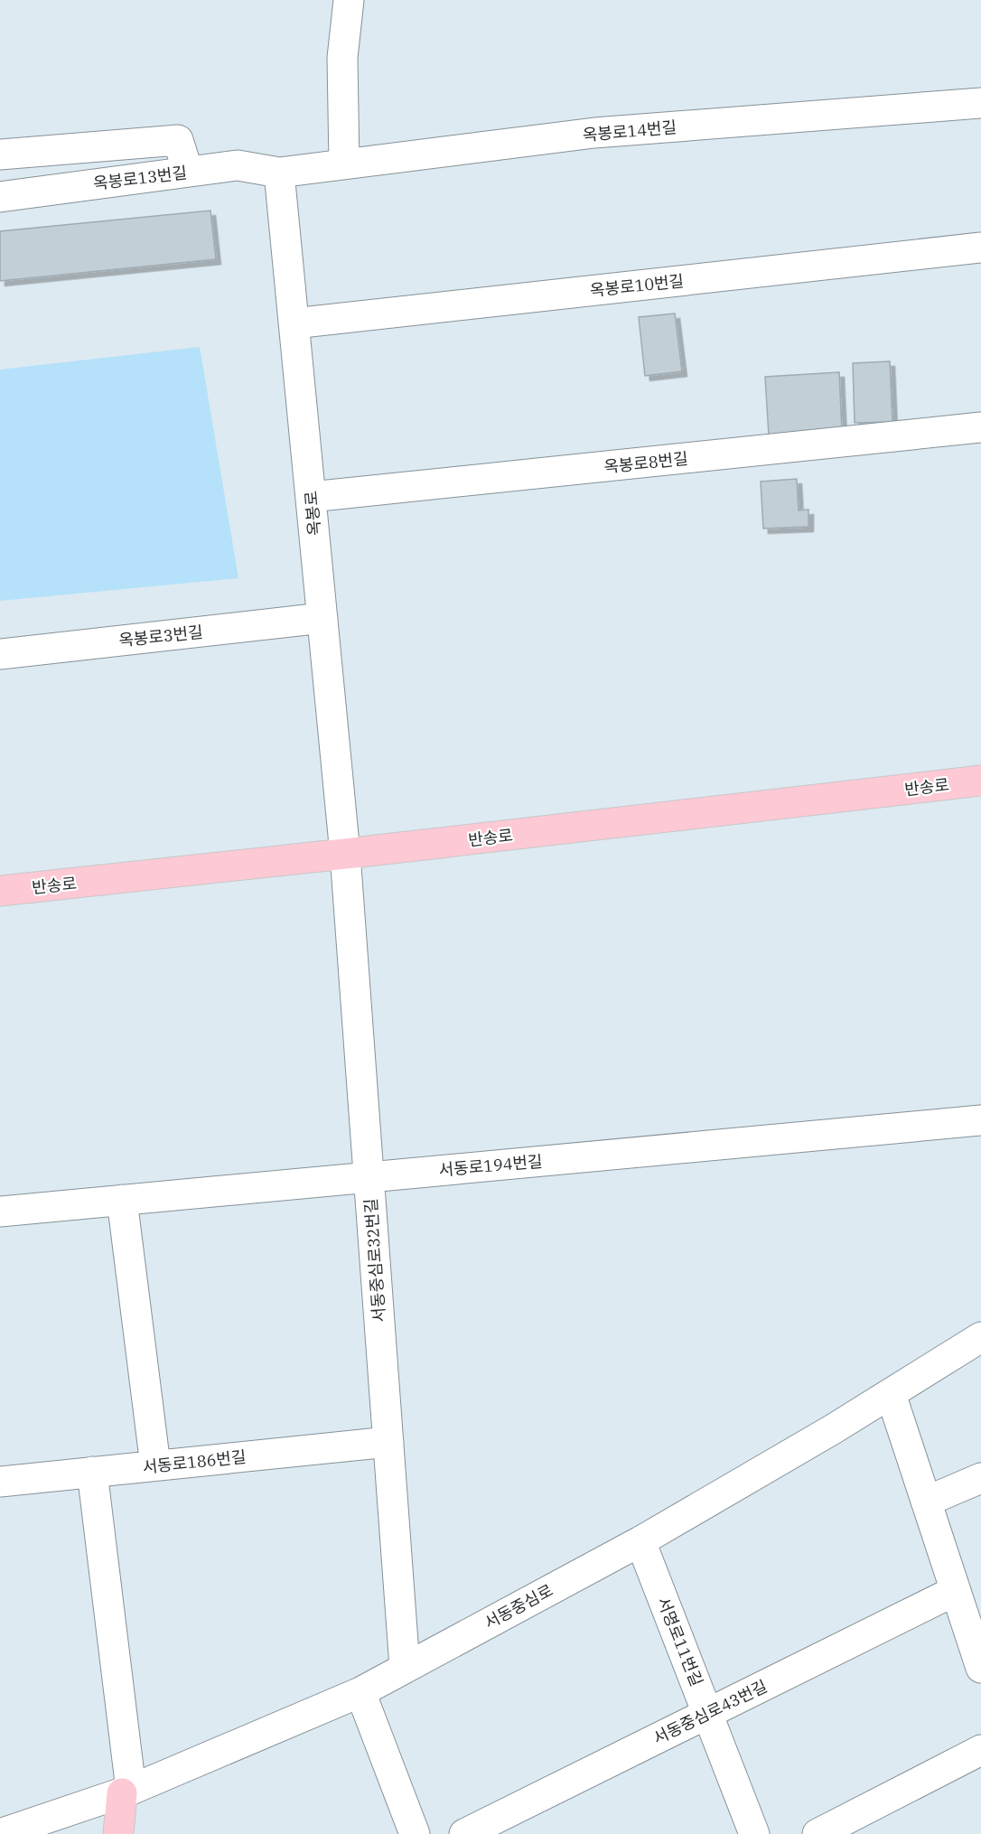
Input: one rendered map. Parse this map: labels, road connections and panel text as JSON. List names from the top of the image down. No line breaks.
{"streets":{"main road":["반송로"],"street":["옥봉로14번길","옥봉로13번길","옥봉로10번길","옥봉로8번길","옥봉로","옥봉로3번길","서동로194번길","서동중심로32번길","서동로186번길","서동중심로","서명로11번길","서동중심로43번길"]},"crossings":[["옥봉로14번길","옥봉로13번길"],["옥봉로14번길","옥봉로"],["옥봉로13번길","옥봉로"],["옥봉로10번길","옥봉로"],["옥봉로8번길","옥봉로"],["옥봉로","옥봉로3번길"],["옥봉로","반송로"],["옥봉로","서동중심로32번길"],["반송로","서동중심로32번길"],["서동로194번길","서동중심로32번길"],["서동중심로32번길","서동로186번길"],["서동중심로32번길","서동중심로"],["서동중심로","서명로11번길"],["서명로11번길","서동중심로43번길"]]}
